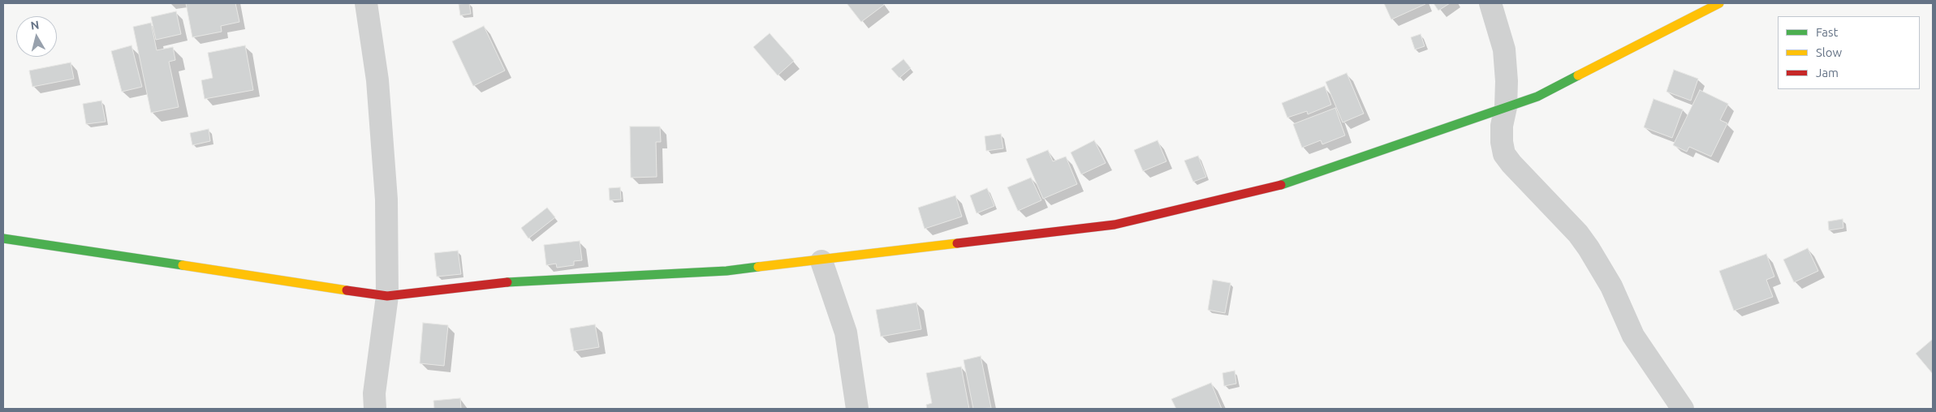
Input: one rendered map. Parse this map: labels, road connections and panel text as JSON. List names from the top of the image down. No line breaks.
{"legend":["Fast","Slow","Jam"],"north":"top"}
